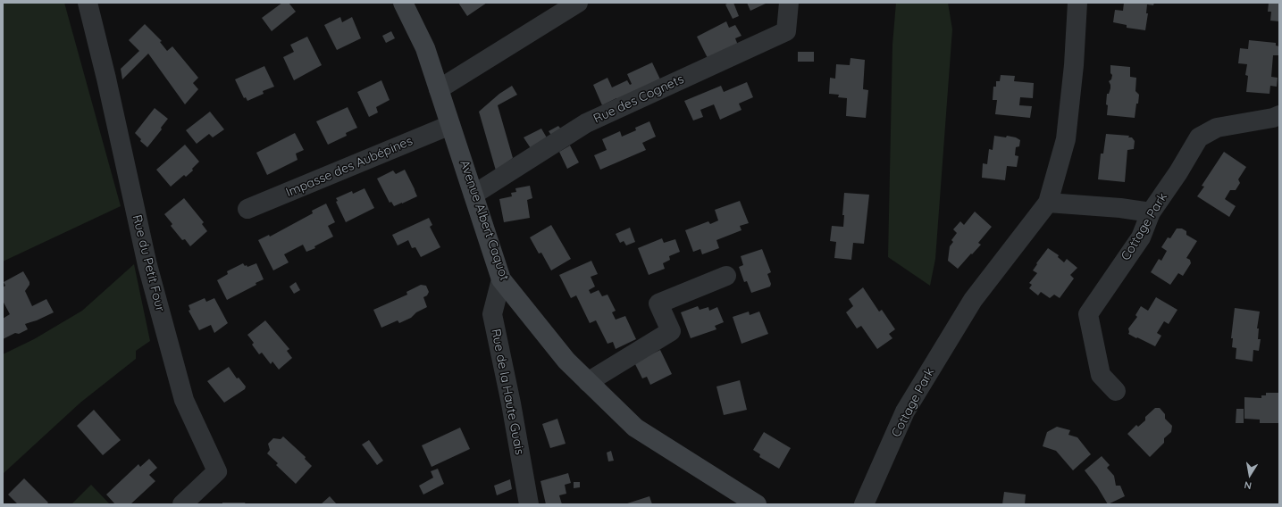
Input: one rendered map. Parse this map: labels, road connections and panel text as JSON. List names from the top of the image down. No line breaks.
{"streets":{"main road":["Avenue Albert Caquot"],"street":["Rue des Cognets","Impasse des Aubépines","Cottage Park","Rue du Petit Four","Rue de la Haute Guais"]},"crossings":[["Rue des Cognets","Avenue Albert Caquot"],["Impasse des Aubépines","Avenue Albert Caquot"],["Avenue Albert Caquot","Rue de la Haute Guais"]],"north":"bottom"}
